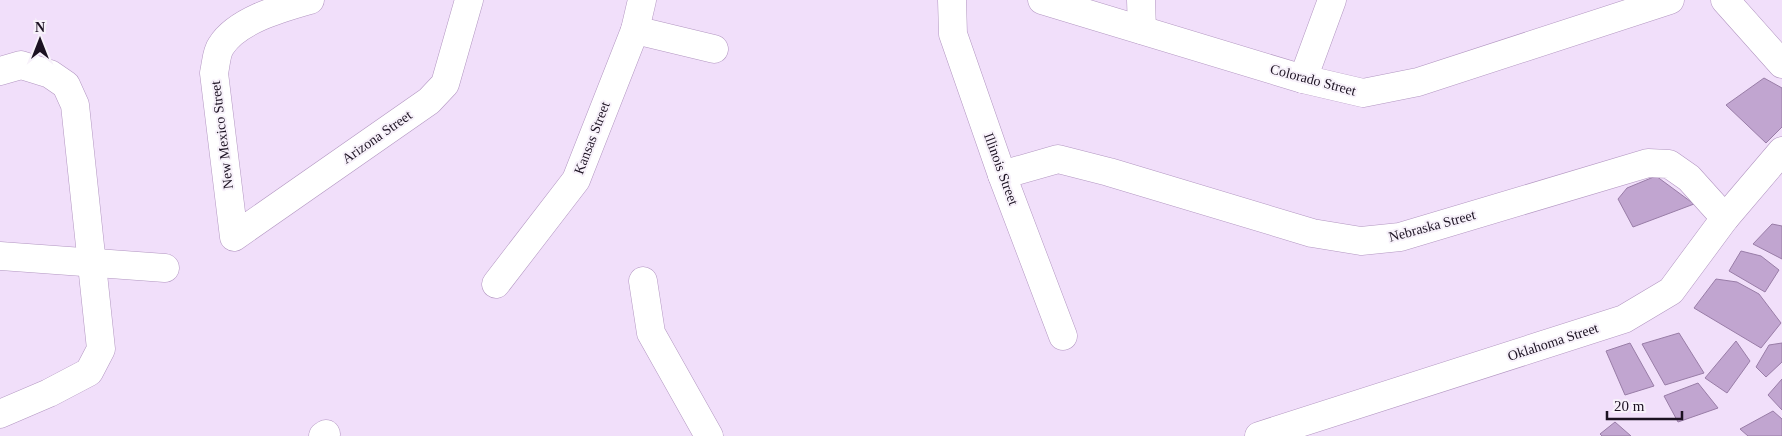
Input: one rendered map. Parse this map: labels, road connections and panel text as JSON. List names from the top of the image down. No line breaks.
{"streets":{"street":["Colorado Street","New Mexico Street","Arizona Street","Kansas Street","Illinois Street","Nebraska Street","Oklahoma Street"]},"crossings":[["New Mexico Street","Arizona Street"],["Illinois Street","Nebraska Street"],["Nebraska Street","Oklahoma Street"]],"scale_bar":"20 m","north":"top"}
